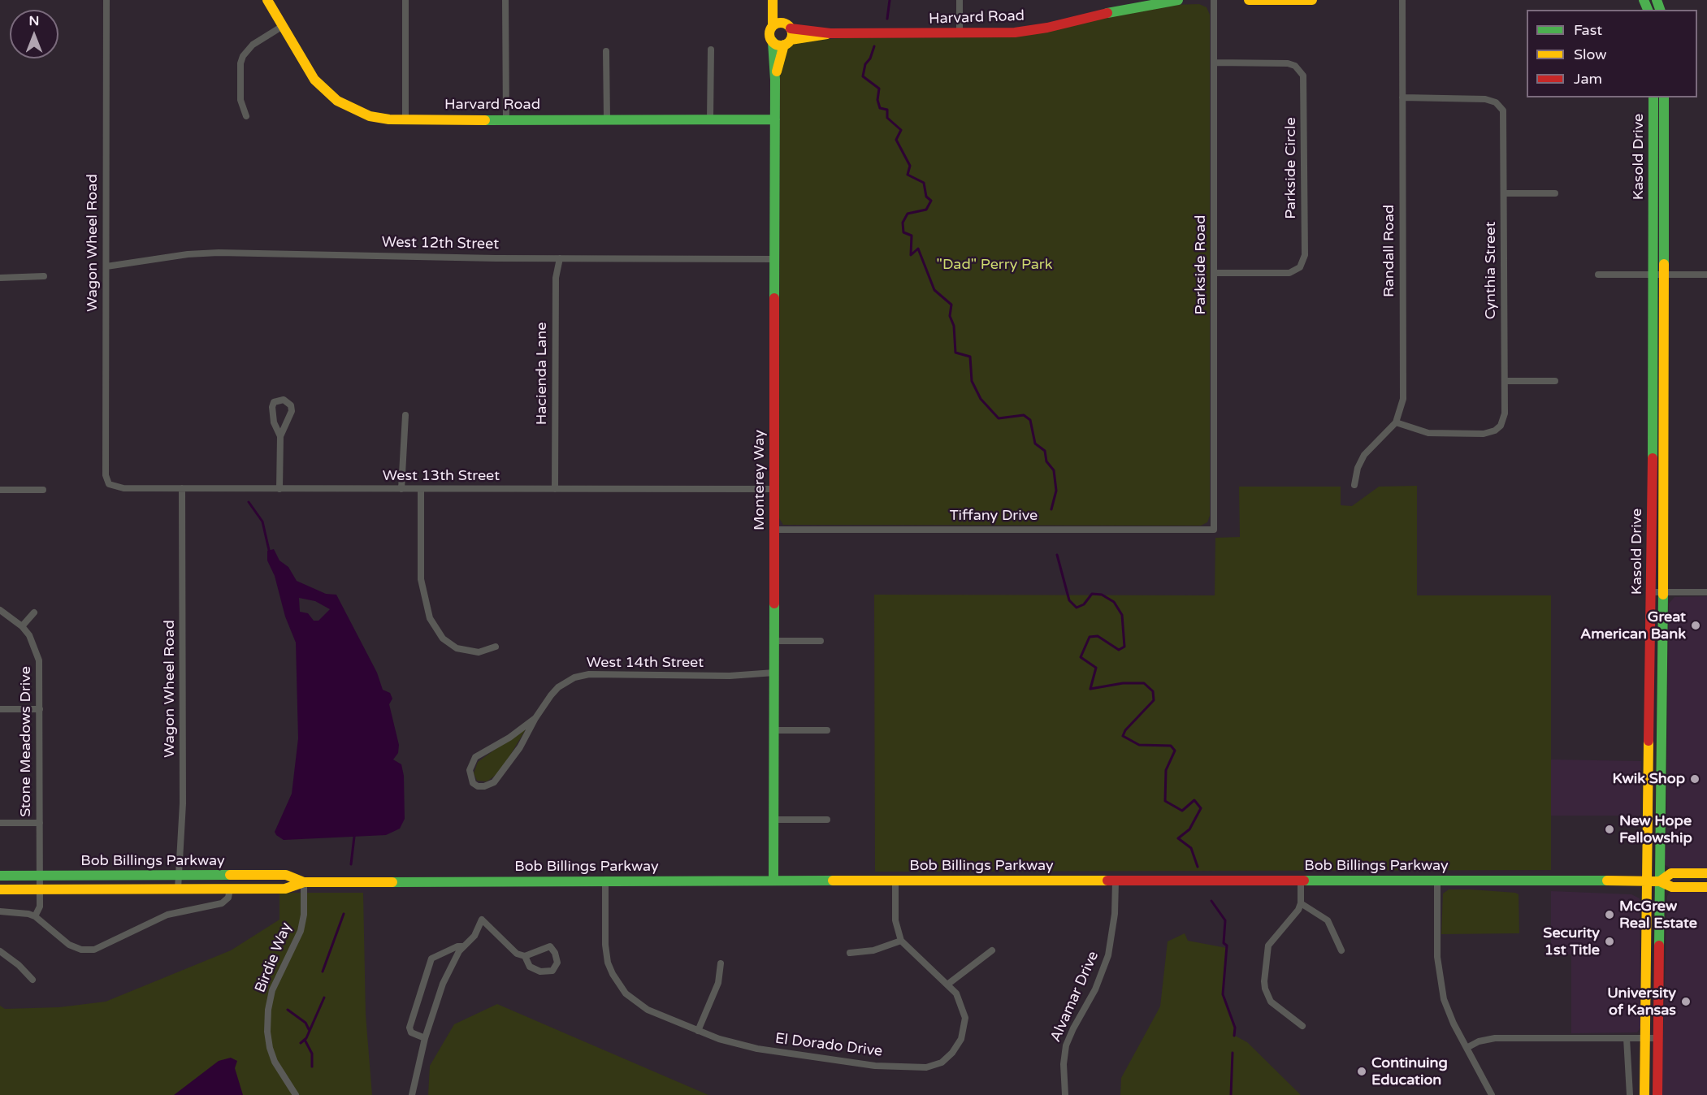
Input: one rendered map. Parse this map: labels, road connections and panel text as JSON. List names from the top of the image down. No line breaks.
{"streets":{"main road":["Harvard Road","Kasold Drive","Monterey Way","Bob Billings Parkway"],"street":["Parkside Circle","Wagon Wheel Road","West 12th Street","Randall Road","Parkside Road","Cynthia Street","Hacienda Lane","West 13th Street","Tiffany Drive","West 14th Street","Stone Meadows Drive","Birdie Way","Alvamar Drive","El Dorado Drive"]},"crossings":[["Harvard Road","Monterey Way"],["Kasold Drive","Bob Billings Parkway"],["Parkside Circle","Parkside Road"],["Wagon Wheel Road","West 12th Street"],["Wagon Wheel Road","West 13th Street"],["Wagon Wheel Road","Bob Billings Parkway"],["West 12th Street","Hacienda Lane"],["West 12th Street","Monterey Way"],["Randall Road","Cynthia Street"],["Parkside Road","Tiffany Drive"],["Hacienda Lane","West 13th Street"],["West 13th Street","Monterey Way"],["Monterey Way","Tiffany Drive"],["Monterey Way","West 14th Street"],["Monterey Way","Bob Billings Parkway"],["Stone Meadows Drive","Bob Billings Parkway"],["Bob Billings Parkway","Birdie Way"],["Bob Billings Parkway","Alvamar Drive"],["Bob Billings Parkway","El Dorado Drive"]],"parks":["\"Dad\" Perry Park"],"places":["Great American Bank","Kwik Shop","New Hope Fellowship","McGrew Real Estate","Security 1st Title","University of Kansas","Continuing Education"],"legend":["Fast","Slow","Jam"],"north":"top"}
